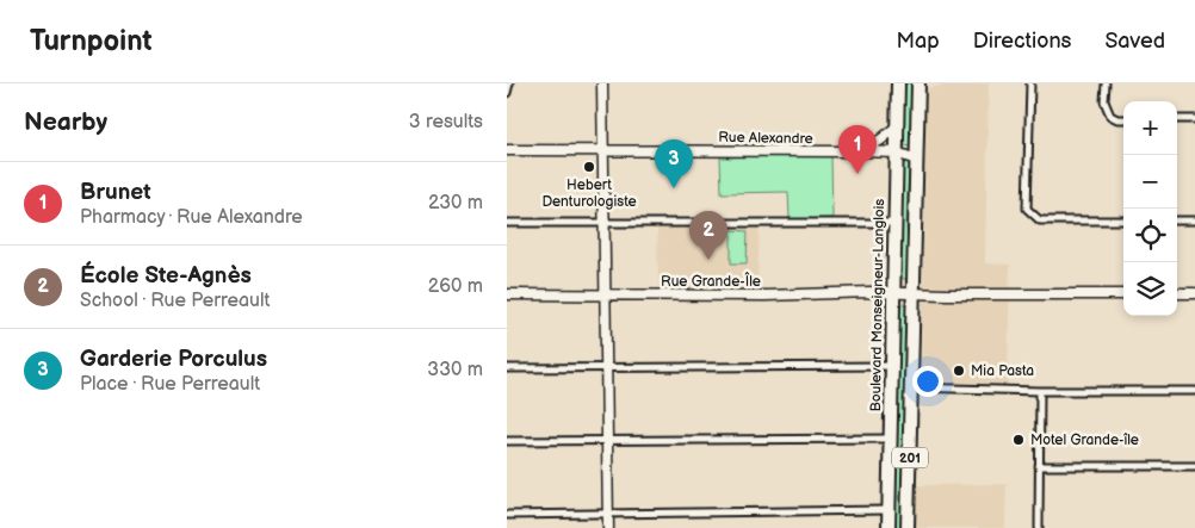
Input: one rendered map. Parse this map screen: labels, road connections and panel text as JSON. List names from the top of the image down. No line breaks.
{"streets":{"highway":["Boulevard Monseigneur-Langlois","201"],"main road":["Rue Alexandre","Rue Grande-Île"]},"crossings":[["Rue Alexandre","Boulevard Monseigneur-Langlois"],["Rue Alexandre","201"],["Rue Grande-Île","Boulevard Monseigneur-Langlois"],["Rue Grande-Île","201"]],"places":["Hebert Denturologiste","Mia Pasta","Motel Grande-île"],"page":{"header":"Turnpoint","nav":["Map","Directions","Saved"],"heading":["Nearby","3 results"],"map_buttons":["+","−"],"pins":["1","3","2"],"list":[{"mark":"1","name":"Brunet","note":"Pharmacy · Rue Alexandre","value":"230 m"},{"mark":"2","name":"École Ste-Agnès","note":"School · Rue Perreault","value":"260 m"},{"mark":"3","name":"Garderie Porculus","note":"Place · Rue Perreault","value":"330 m"}]}}
